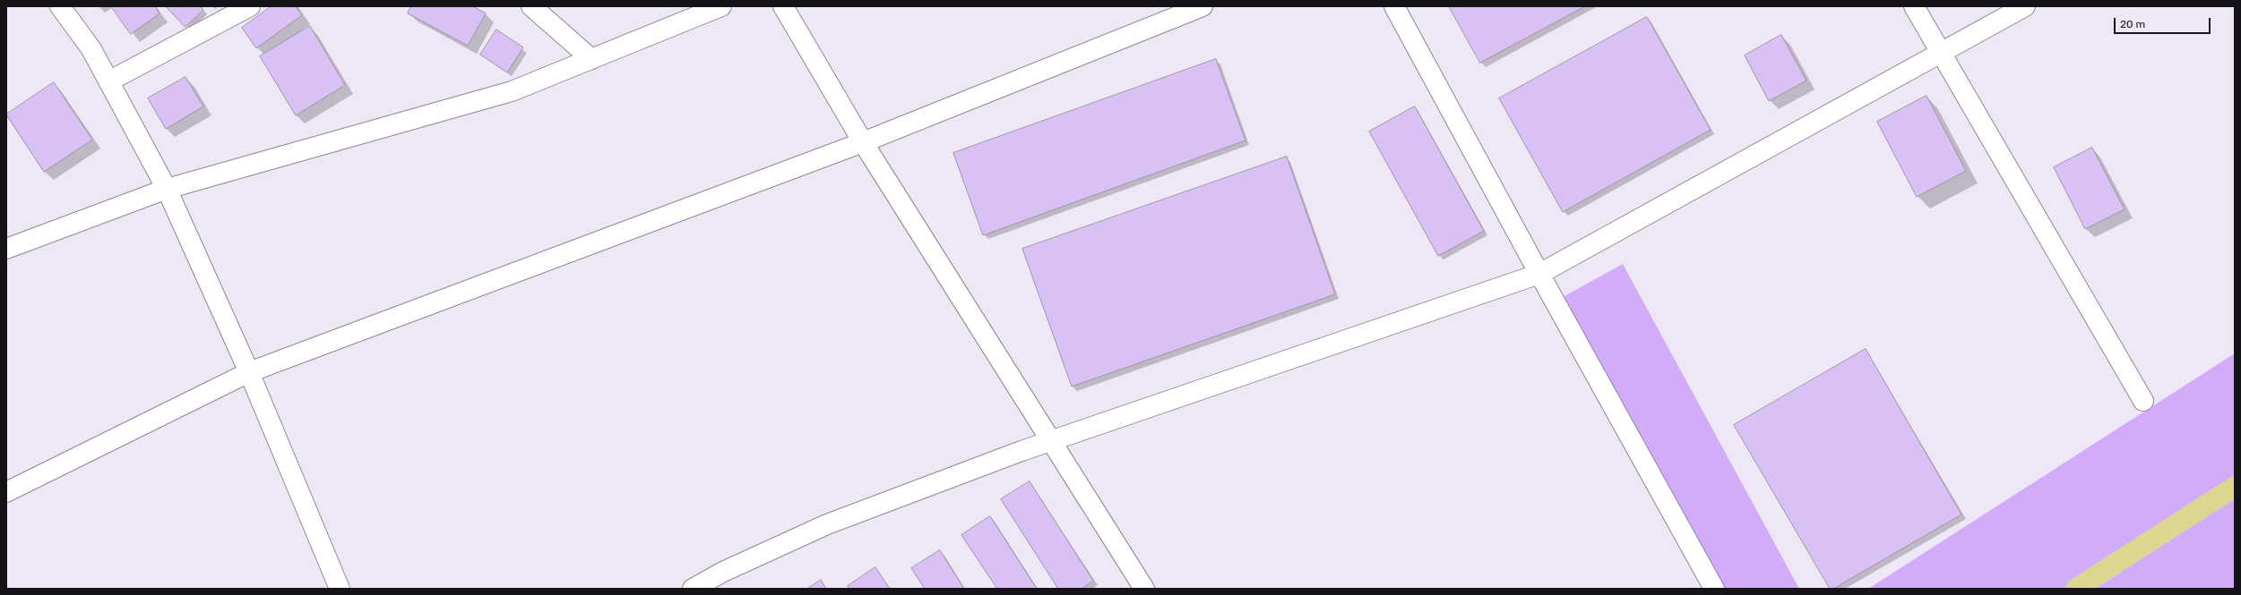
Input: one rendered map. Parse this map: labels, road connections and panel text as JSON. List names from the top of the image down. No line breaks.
{"scale_bar":"20 m"}
